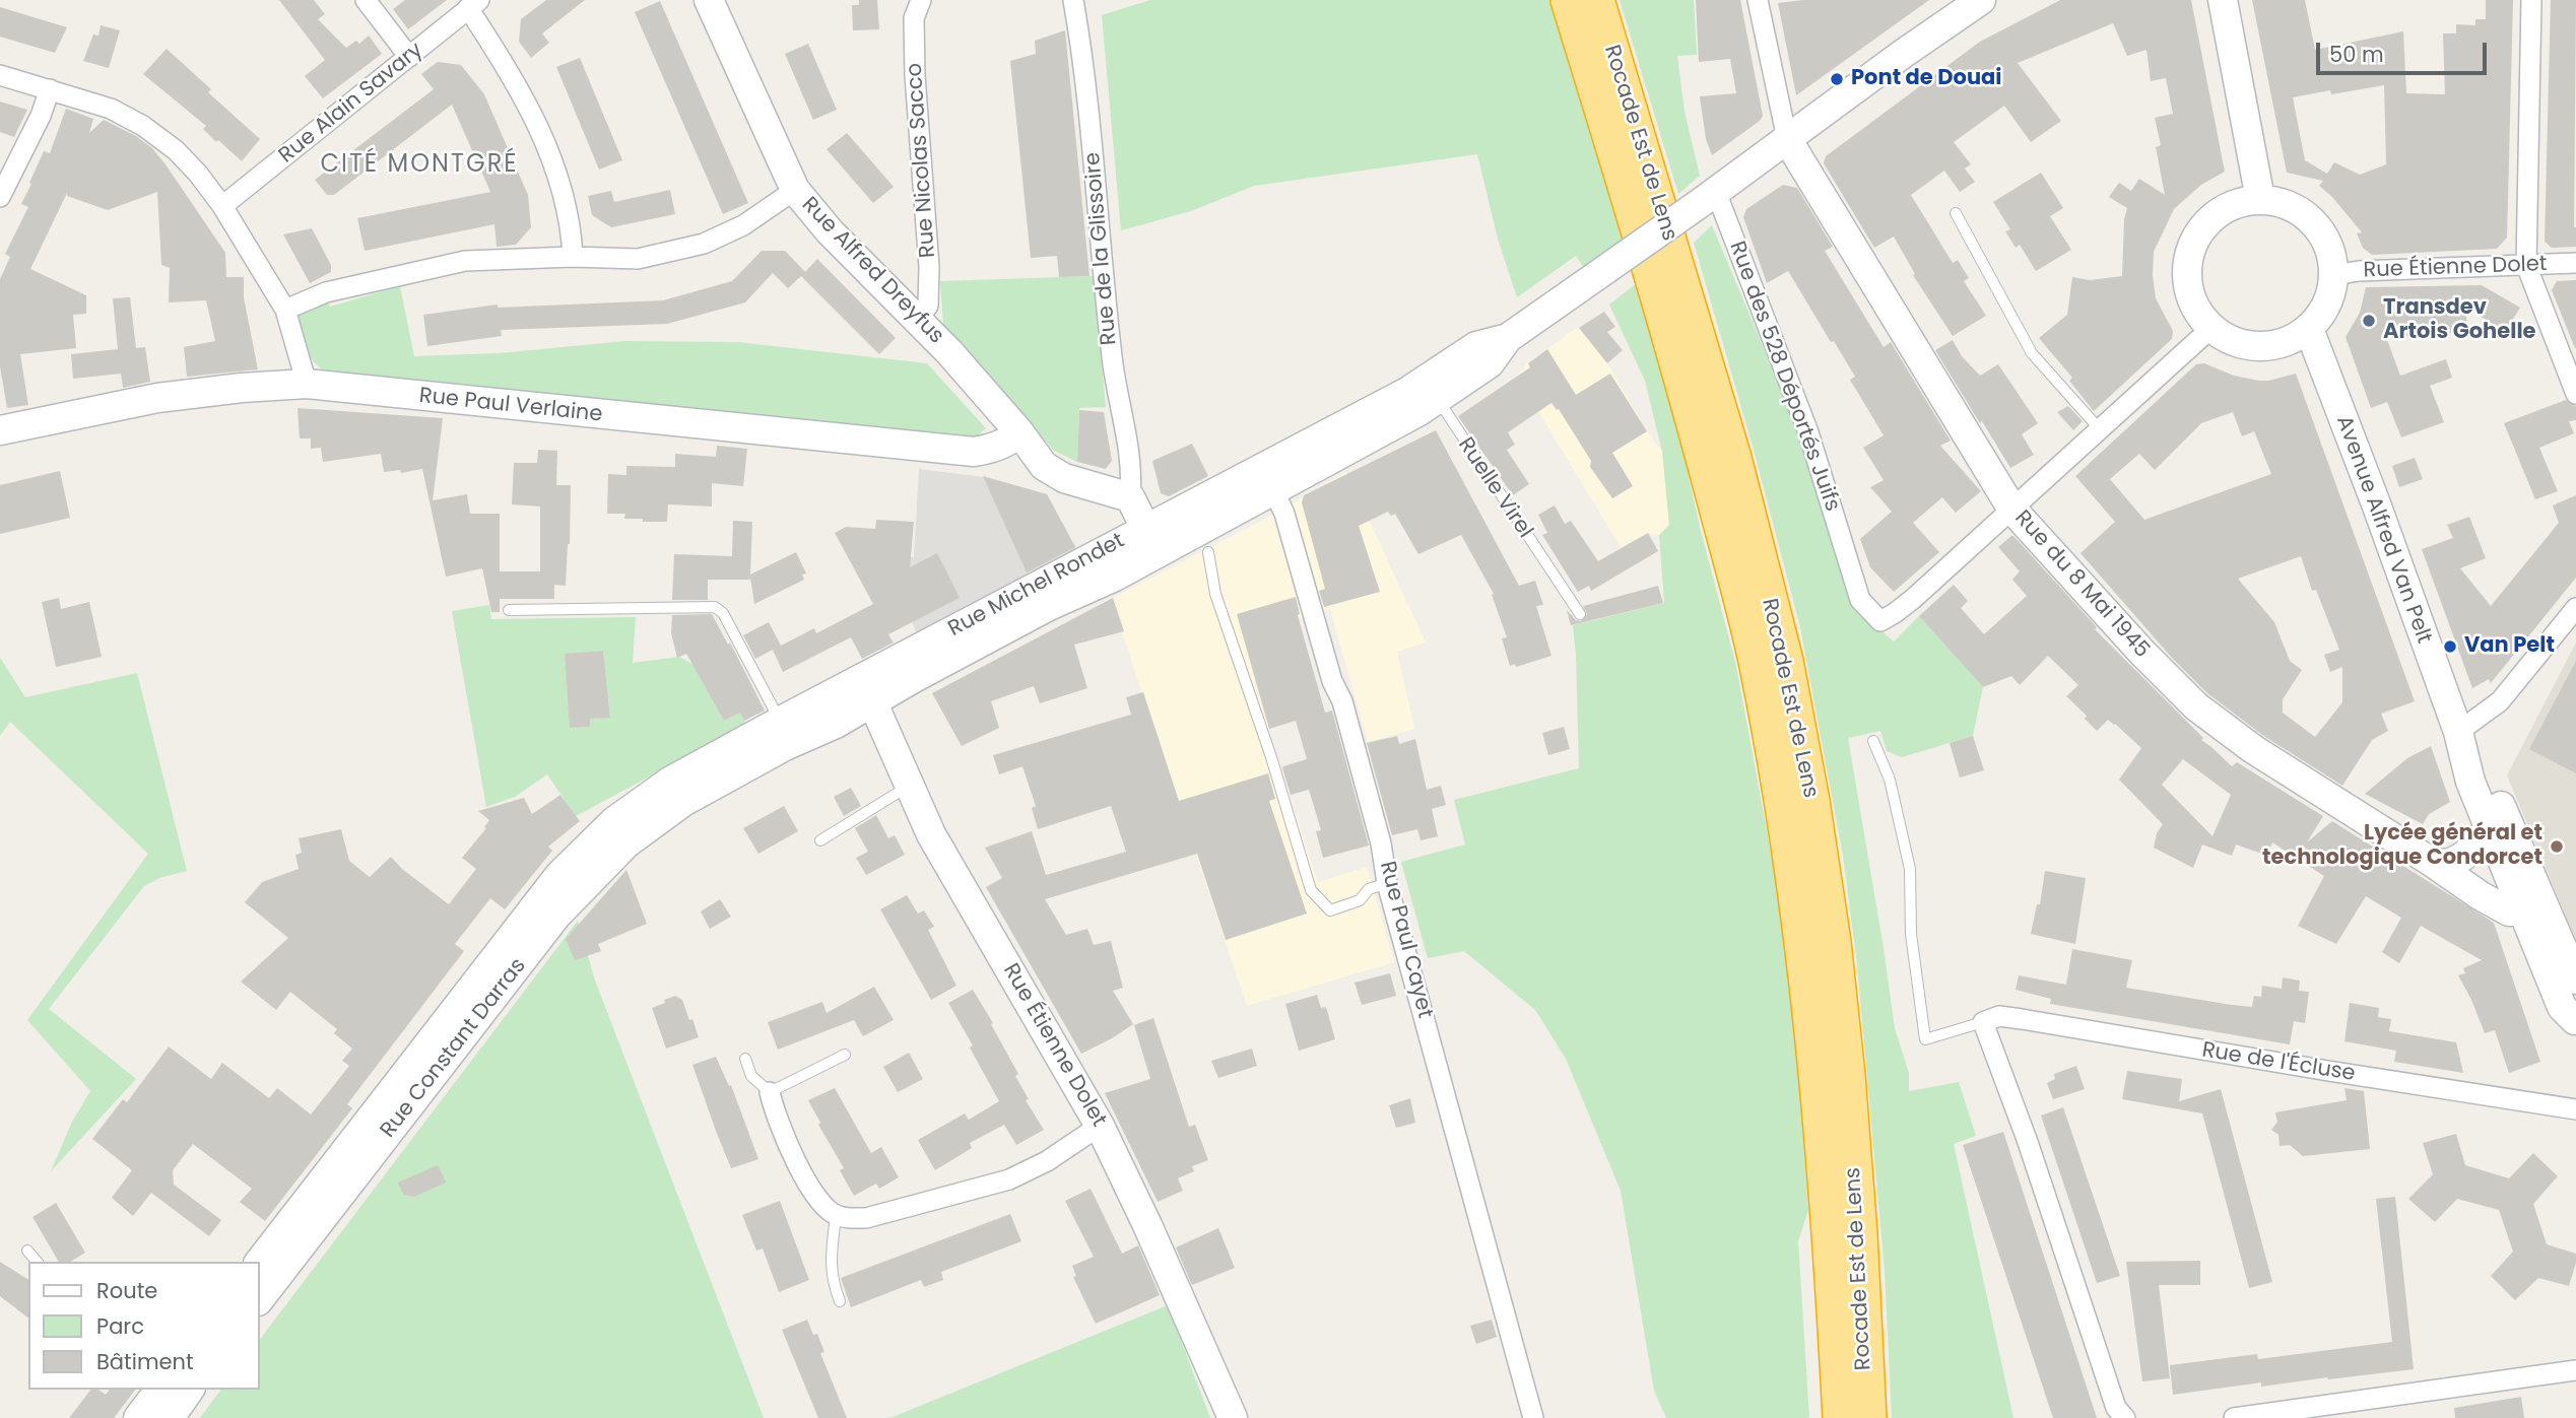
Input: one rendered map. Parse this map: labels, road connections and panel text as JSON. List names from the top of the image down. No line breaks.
{"streets":{"highway":["Rocade Est de Lens"],"main road":["Rue Étienne Dolet","Rue Alfred Dreyfus","Rue Paul Verlaine","Avenue Alfred Van Pelt","Rue du 8 Mai 1945","Rue Michel Rondet","Rue Constant Darras"],"street":["Rue Alain Savary","Rue Nicolas Sacco","Rue de la Glissoire","Rue des 528 Déportés Juifs","Rue Paul Cayet","Rue de l'Écluse"],"lane":["Ruelle Virel"]},"crossings":[["Rue Nicolas Sacco","Rue Alfred Dreyfus"],["Rue de la Glissoire","Rue Alfred Dreyfus"],["Rue Étienne Dolet","Rue des 528 Déportés Juifs"],["Rue Étienne Dolet","Avenue Alfred Van Pelt"],["Rue Étienne Dolet","Rue Michel Rondet"],["Rue Alfred Dreyfus","Rue Paul Verlaine"],["Rue des 528 Déportés Juifs","Avenue Alfred Van Pelt"],["Rue des 528 Déportés Juifs","Rue du 8 Mai 1945"],["Rue des 528 Déportés Juifs","Rue Michel Rondet"],["Ruelle Virel","Rue Michel Rondet"],["Avenue Alfred Van Pelt","Rue du 8 Mai 1945"],["Rue du 8 Mai 1945","Rue Michel Rondet"],["Rue Michel Rondet","Rue Paul Cayet"],["Rue Michel Rondet","Rue Constant Darras"]],"districts":["CITÉ MONTGRÉ"],"places":["Pont de Douai","Transdev Artois Gohelle","Van Pelt","Lycée général et technologique Condorcet"],"legend":["Route","Parc","Bâtiment"],"scale_bar":"50 m"}
